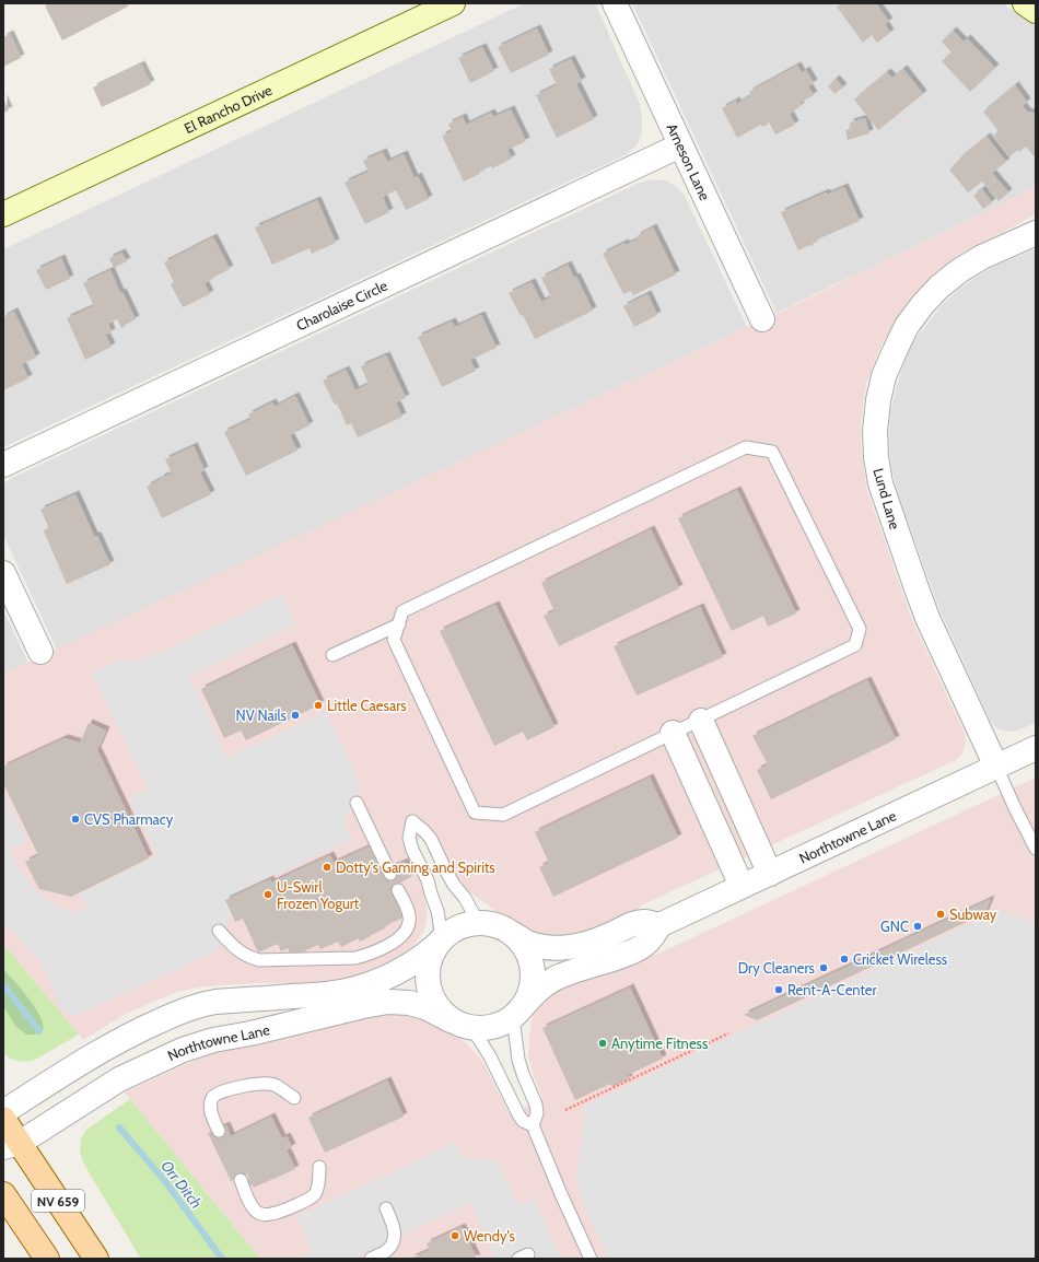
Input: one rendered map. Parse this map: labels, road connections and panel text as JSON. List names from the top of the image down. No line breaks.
{"streets":{"main road":["El Rancho Drive","NV 659"],"street":["Arneson Lane","Charolaise Circle","Lund Lane","Northtowne Lane"]},"crossings":[["Arneson Lane","Charolaise Circle"],["Lund Lane","Northtowne Lane"],["Northtowne Lane","NV 659"]],"water":["Orr Ditch"],"places":["Little Caesars","NV Nails","CVS Pharmacy","Dotty's Gaming and Spirits","U-Swirl Frozen Yogurt","Subway","GNC","Cricket Wireless","Dry Cleaners","Rent-A-Center","Anytime Fitness","Wendy's"]}
